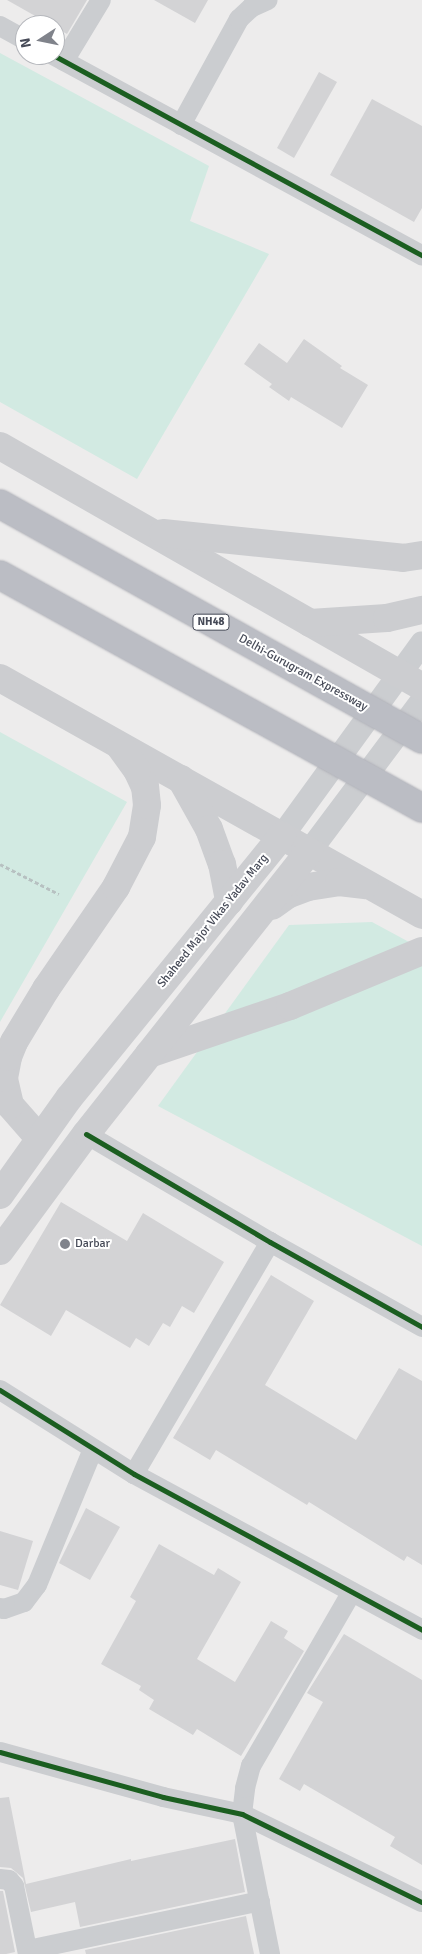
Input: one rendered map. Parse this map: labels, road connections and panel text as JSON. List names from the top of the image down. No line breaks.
{"streets":{"highway":["NH48","Delhi-Gurugram Expressway"],"main road":["Shaheed Major Vikas Yadav Marg"]},"places":["Darbar"],"north":"left"}
